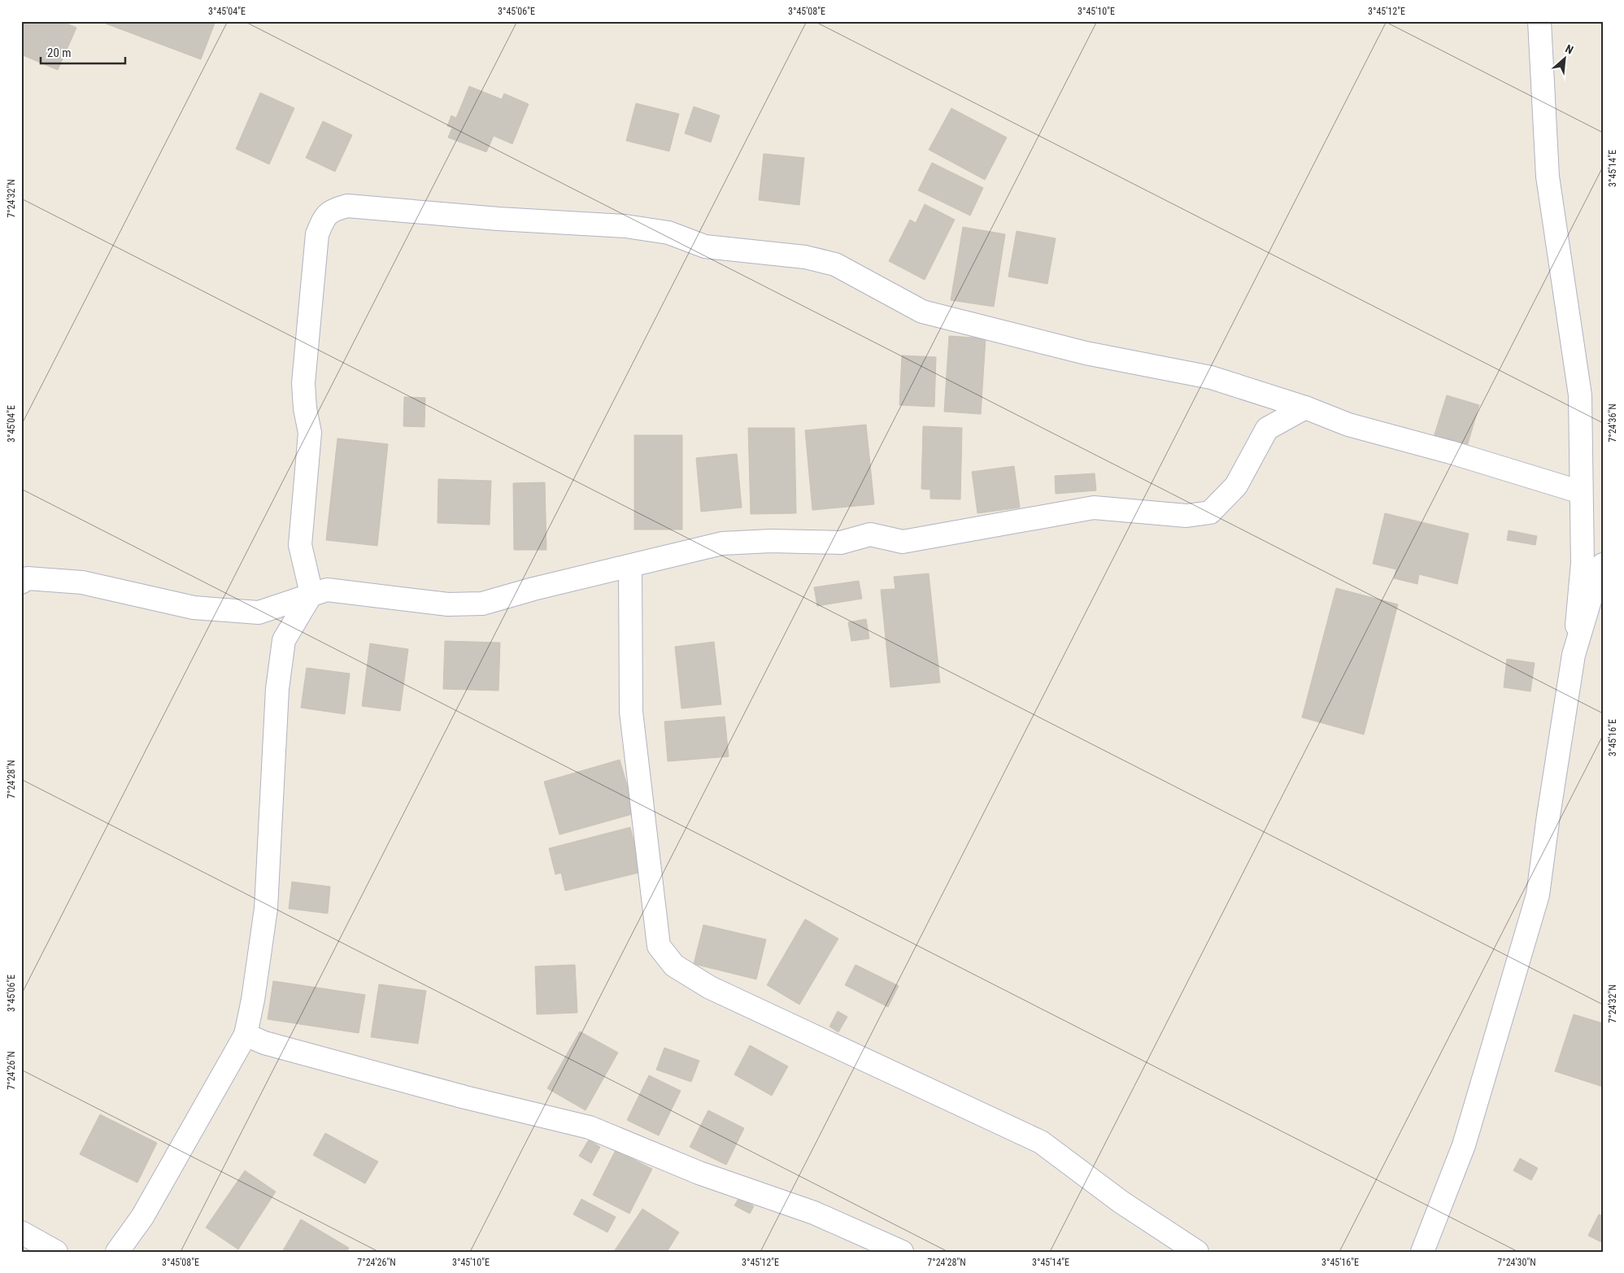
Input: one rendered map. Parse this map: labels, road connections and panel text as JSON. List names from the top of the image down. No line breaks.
{"scale_bar":"20 m","north":"top right","coordinates":["3°45'04\"E","3°45'06\"E","3°45'08\"E","3°45'10\"E","3°45'12\"E","3°45'14\"E","7°24'32\"N","7°24'36\"N","3°45'16\"E","7°24'28\"N","7°24'26\"N","7°24'30\"N"]}
